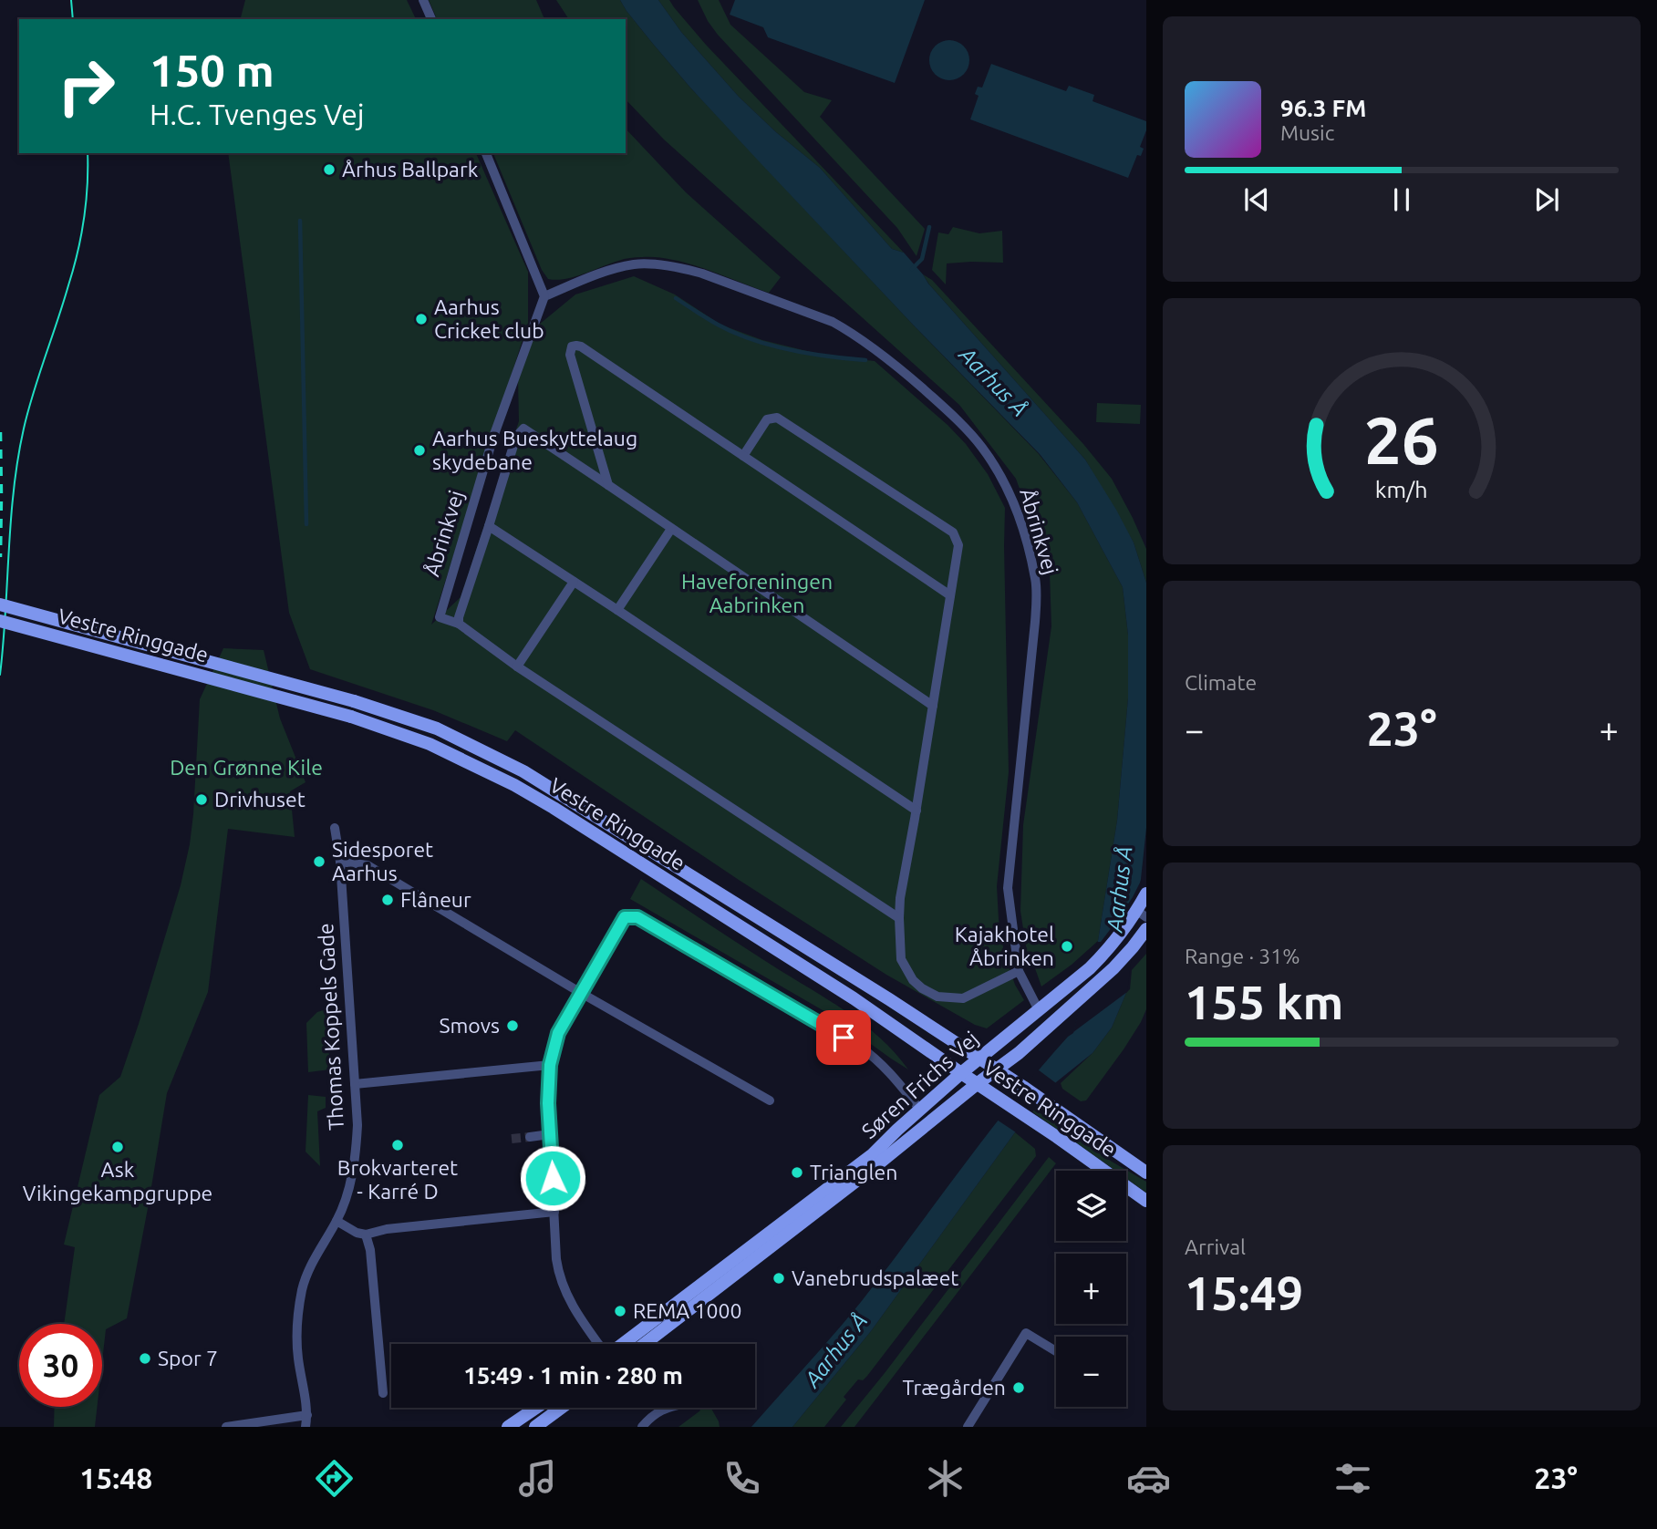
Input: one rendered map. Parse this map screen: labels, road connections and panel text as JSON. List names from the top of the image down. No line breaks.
{"streets":{"main road":["Vestre Ringgade","Søren Frichs Vej"],"street":["Åbrinkvej","Thomas Koppels Gade"]},"crossings":[["Åbrinkvej","Søren Frichs Vej"],["Vestre Ringgade","Søren Frichs Vej"]],"water":["Aarhus Å"],"parks":["Haveforeningen Aabrinken","Den Grønne Kile"],"places":["Århus Ballpark","Aarhus Cricket club","Aarhus Bueskyttelaug skydebane","Drivhuset","Sidesporet Aarhus","Flâneur","Kajakhotel Åbrinken","Smovs","Brokvarteret - Karré D","Ask Vikingekampgruppe","Trianglen","Vanebrudspalæet","REMA 1000","Spor 7","Trægården"],"page":{"turn":["150 m","H.C. Tvenges Vej"],"song":["96.3 FM","Music"],"tile":["Climate",["Range · 31%","155 km"],["Arrival","15:49"]],"heat":["−","23°","+"],"map_buttons":["+","−"],"limit":"30","trip":"15:49 · 1 min · 280 m","tabs":["15:48","23°"],"gauge":["26","km/h"]}}
